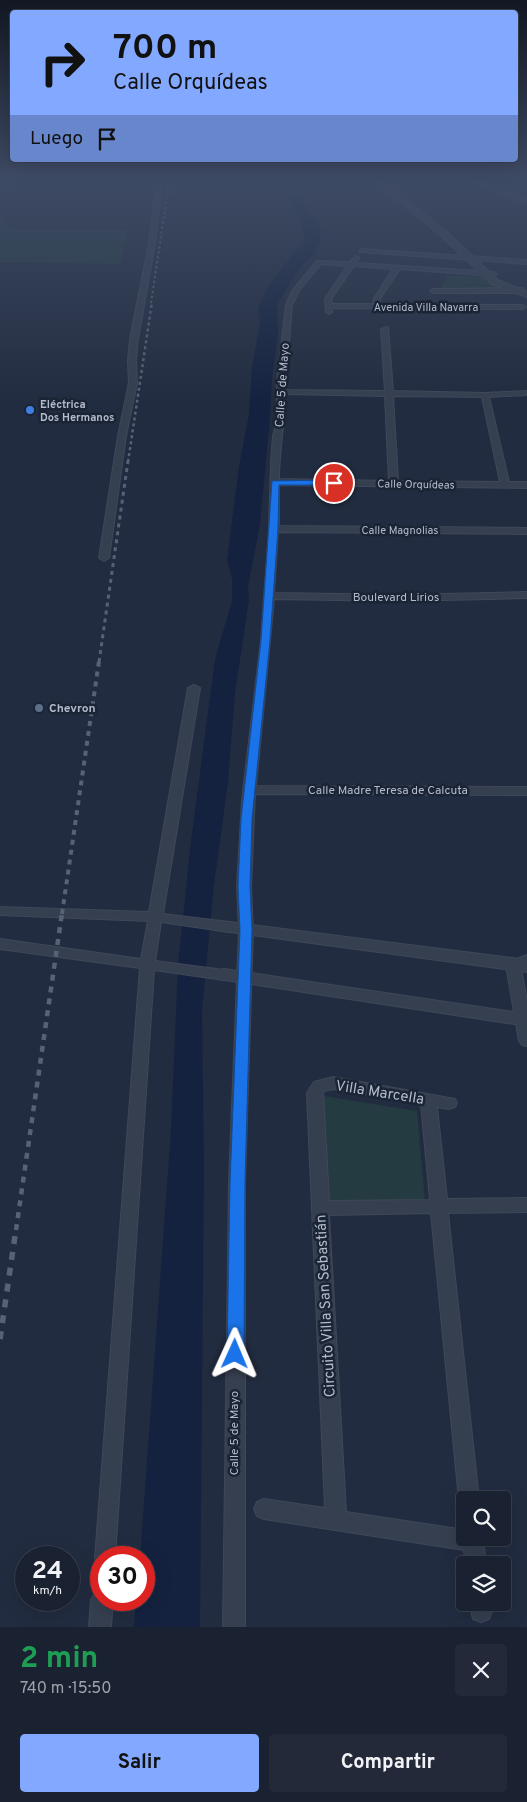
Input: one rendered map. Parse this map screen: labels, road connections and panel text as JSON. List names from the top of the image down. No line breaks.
{"streets":{"street":["Avenida Villa Navarra","Calle 5 de Mayo","Calle Orquídeas","Calle Magnolias","Boulevard Lirios","Calle Madre Teresa de Calcuta","Villa Marcella","Circuito Villa San Sebastián"]},"crossings":[["Avenida Villa Navarra","Calle 5 de Mayo"],["Calle 5 de Mayo","Calle Orquídeas"],["Calle 5 de Mayo","Calle Magnolias"],["Calle 5 de Mayo","Boulevard Lirios"],["Calle 5 de Mayo","Calle Madre Teresa de Calcuta"],["Villa Marcella","Circuito Villa San Sebastián"]],"places":["Eléctrica Dos Hermanos","Chevron"],"page":{"turn":["700 m","Calle Orquídeas"],"then":"Luego","speed":"24 km/h","limit":"30","heading":["2 min","740 m · 15:50"],"buttons":["Salir","Compartir"]}}
